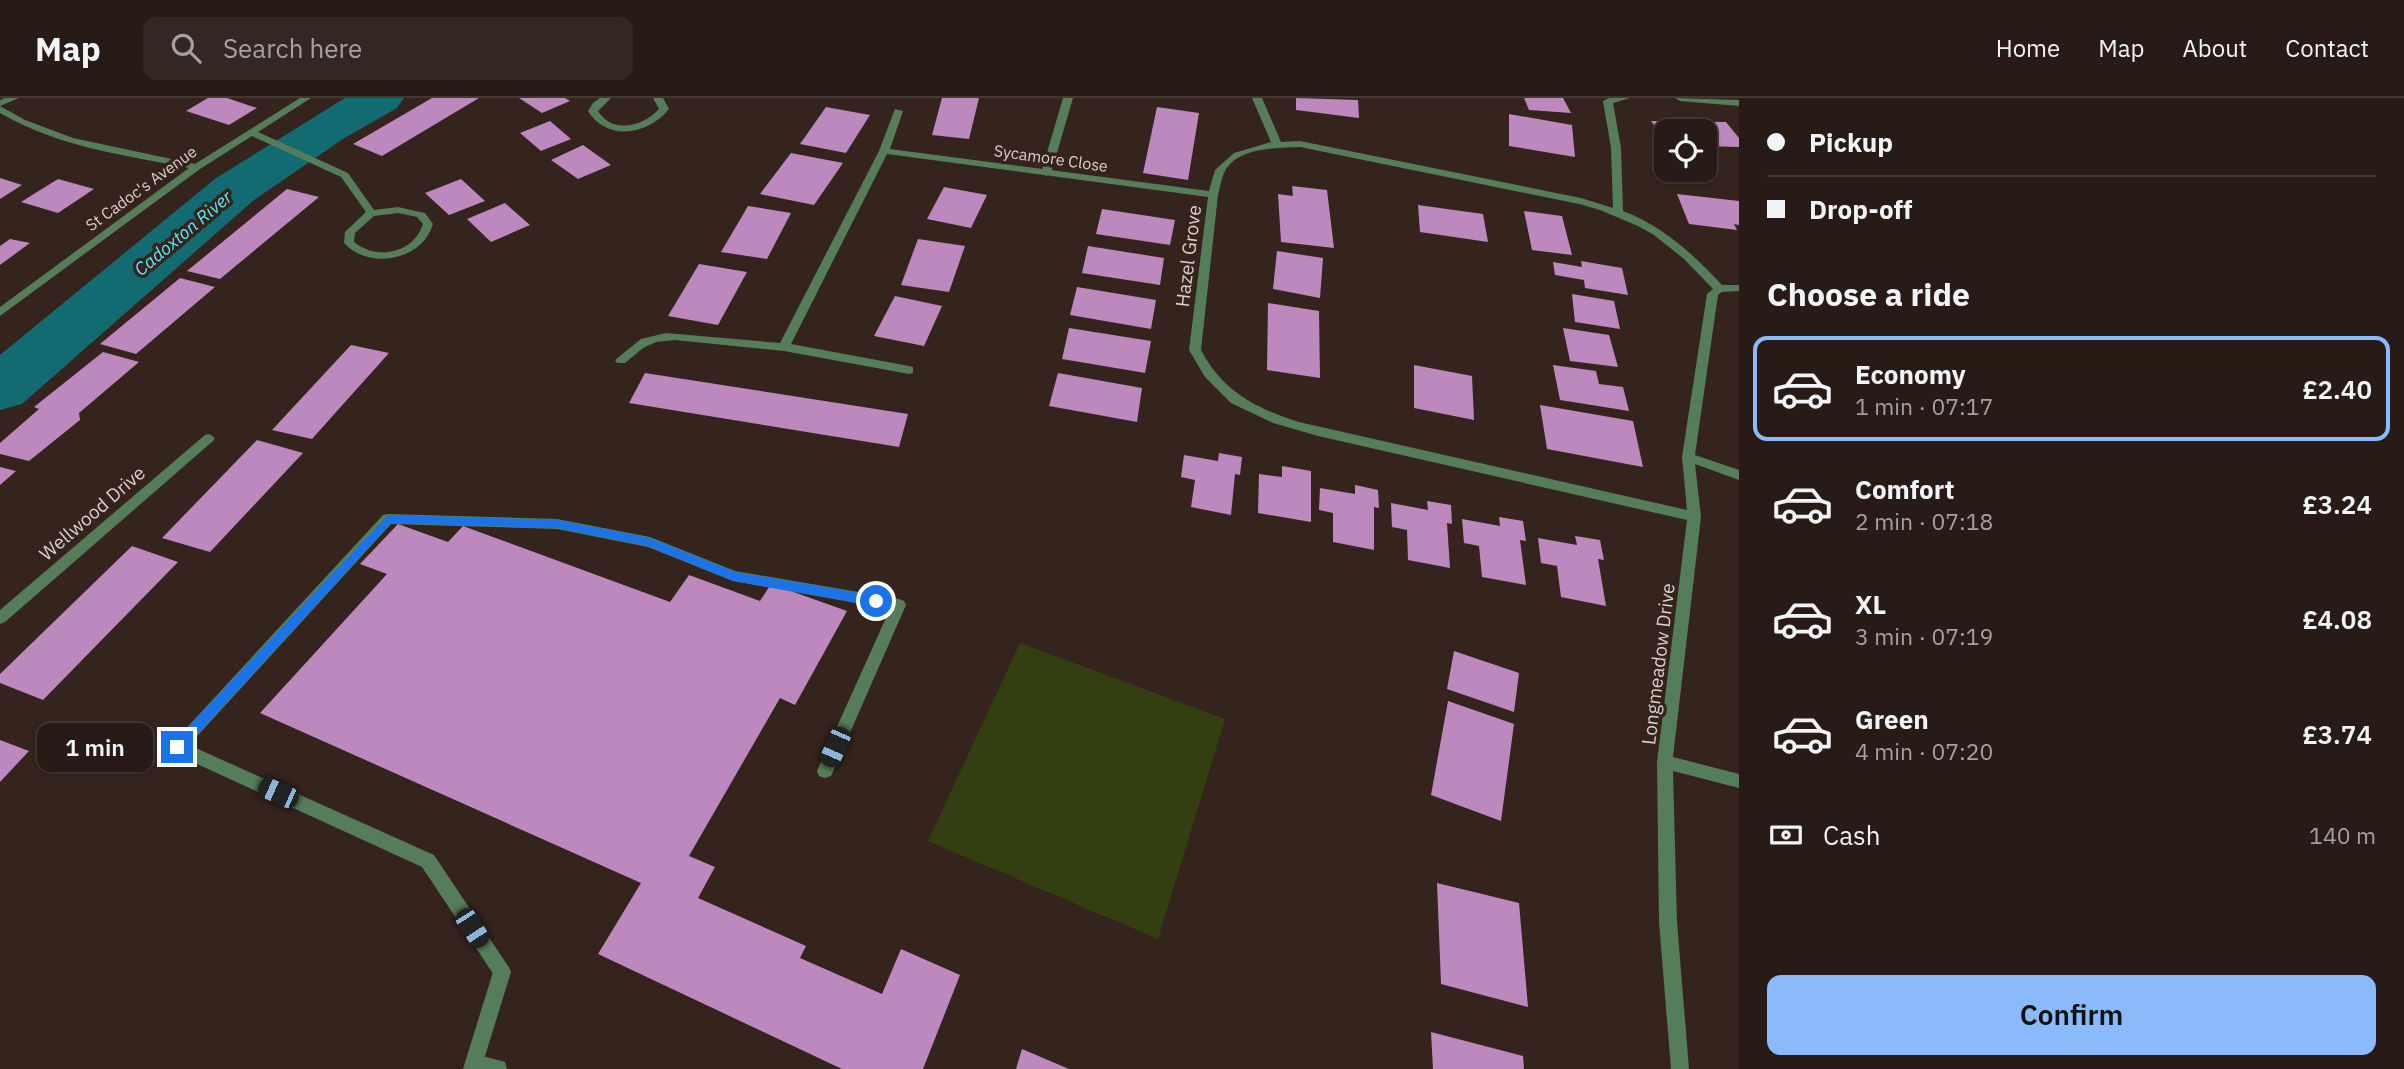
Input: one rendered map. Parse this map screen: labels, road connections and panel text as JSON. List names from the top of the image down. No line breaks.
{"streets":{"street":["Sycamore Close","St Cadoc's Avenue","Hazel Grove","Wellwood Drive","Longmeadow Drive"]},"crossings":[["Sycamore Close","Hazel Grove"],["Hazel Grove","Longmeadow Drive"]],"water":["Cadoxton River"],"page":{"header":"Map","search":"Search here","nav":["Home","Map","About","Contact"],"banner":["Pickup","Drop-off"],"heading":"Choose a ride","list":[{"name":"Economy","note":"1 min · 07:17","value":"£2.40"},{"name":"Comfort","note":"2 min · 07:18","value":"£3.24"},{"name":"XL","note":"3 min · 07:19","value":"£4.08"},{"name":"Green","note":"4 min · 07:20","value":"£3.74"}],"bubble":"1 min","pay":["Cash","140 m"],"buttons":"Confirm"}}
